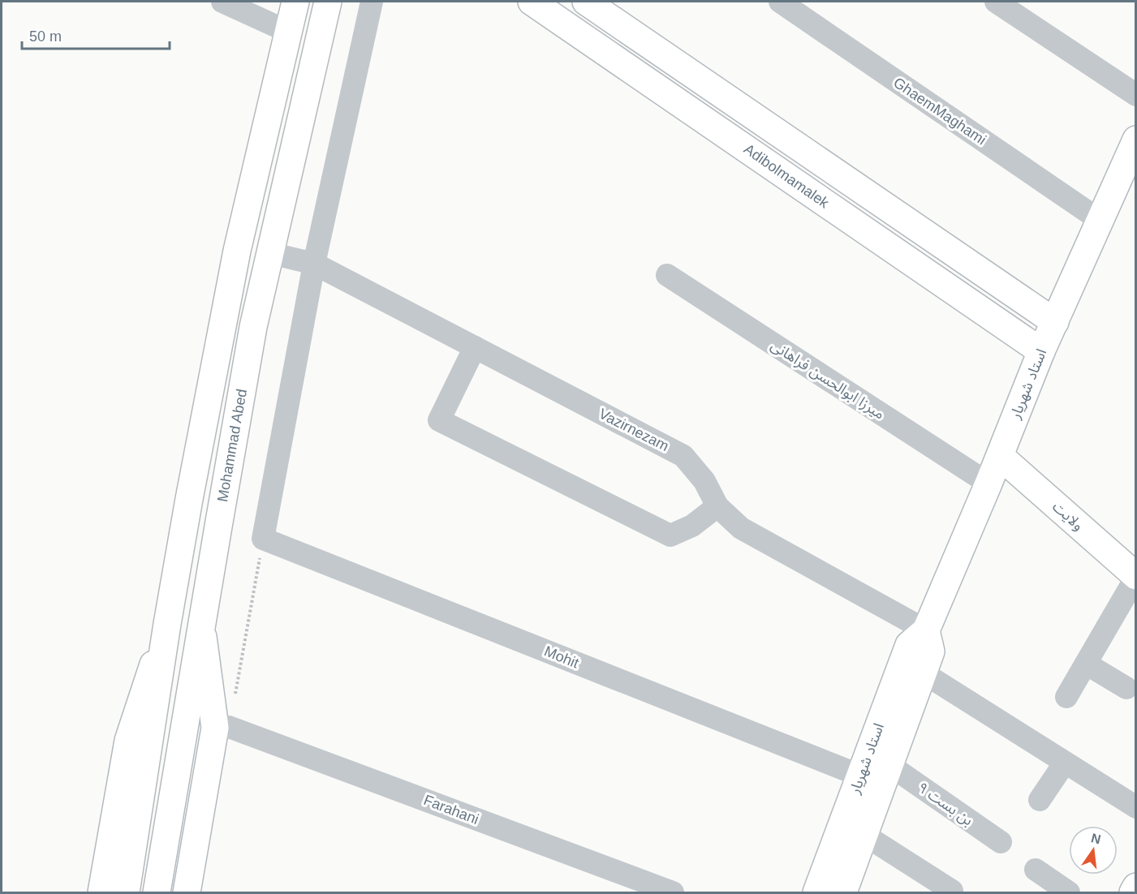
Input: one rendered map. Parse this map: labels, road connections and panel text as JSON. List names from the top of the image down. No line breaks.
{"streets":{"street":["GhaemMaghami","Adibolmamalek","میرزا ابوالحسن فراهانی","استاد شهریار","Vazirnezam","Mohammad Abed","ولایت","Mohit","بن بست ۹","Farahani"]},"crossings":[["GhaemMaghami","استاد شهریار"],["Adibolmamalek","استاد شهریار"],["میرزا ابوالحسن فراهانی","استاد شهریار"],["استاد شهریار","Vazirnezam"],["استاد شهریار","ولایت"],["استاد شهریار","Mohit"],["استاد شهریار","بن بست ۹"],["Vazirnezam","Mohammad Abed"],["Mohit","بن بست ۹"]],"scale_bar":"50 m","north":"top"}
